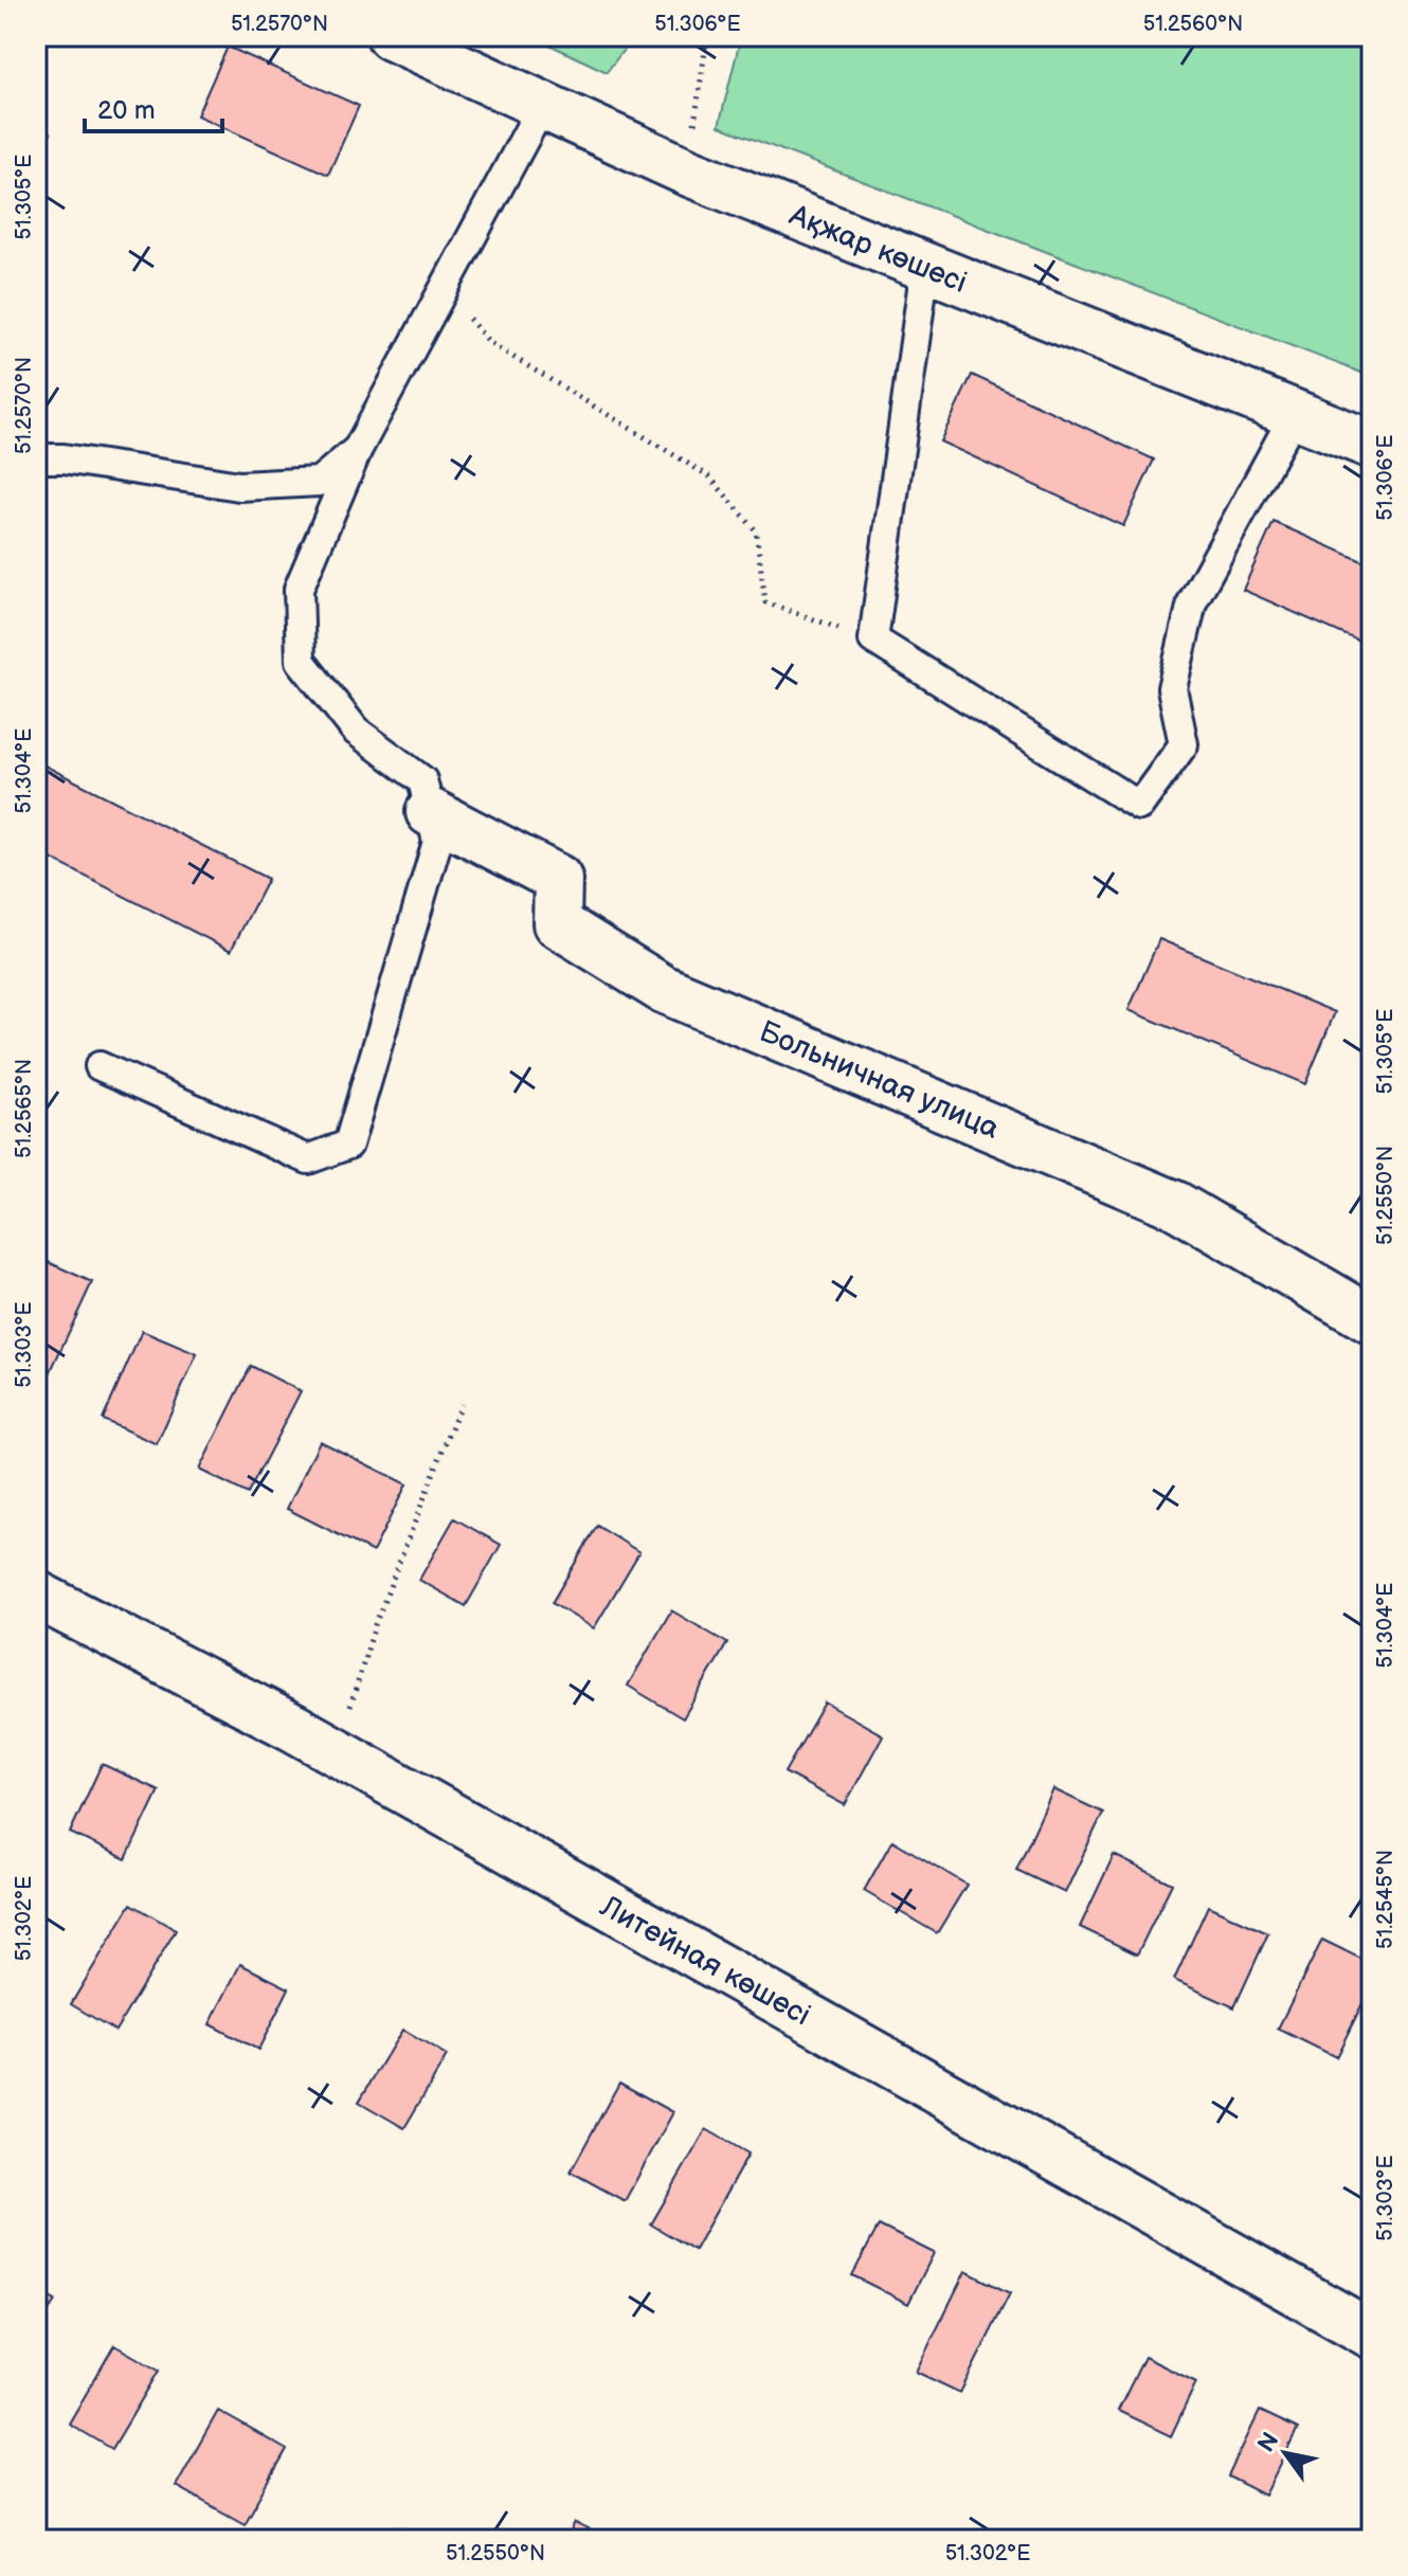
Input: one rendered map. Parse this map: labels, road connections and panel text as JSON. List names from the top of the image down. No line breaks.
{"streets":{"street":["Ақжар көшесі","Больничная улица","Литейная көшесі"]},"scale_bar":"20 m","north":"top left","coordinates":["51.2570°N","51.306°E","51.2560°N","51.305°E","51.304°E","51.2565°N","51.2550°N","51.303°E","51.2545°N","51.302°E"]}
